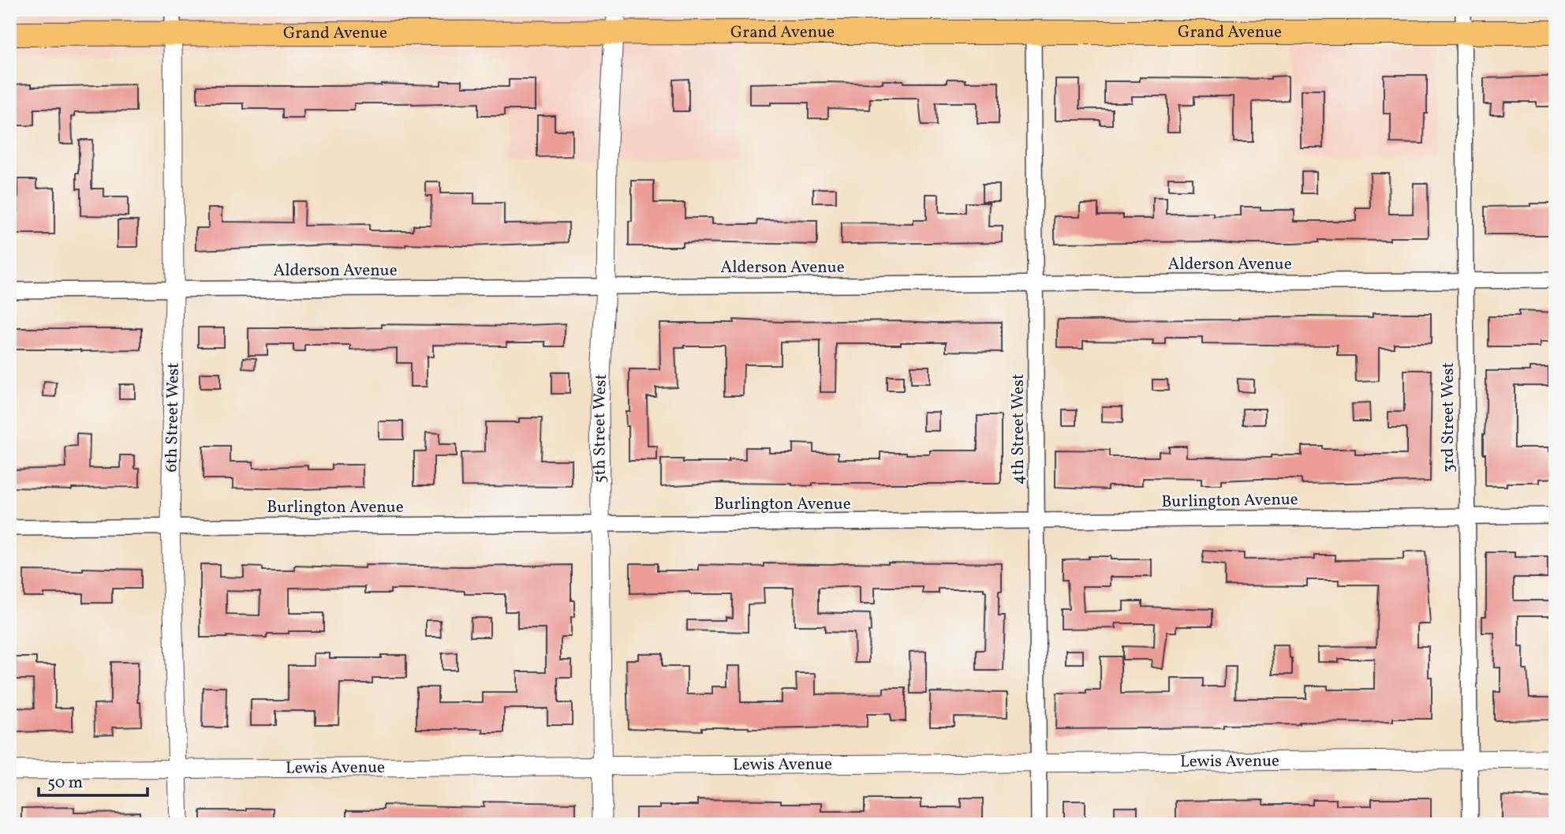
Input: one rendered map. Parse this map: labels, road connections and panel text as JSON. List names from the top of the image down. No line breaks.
{"streets":{"main road":["Grand Avenue"],"street":["Alderson Avenue","6th Street West","3rd Street West","5th Street West","4th Street West","Burlington Avenue","Lewis Avenue"]},"crossings":[["Grand Avenue","6th Street West"],["Grand Avenue","3rd Street West"],["Grand Avenue","5th Street West"],["Grand Avenue","4th Street West"],["Alderson Avenue","6th Street West"],["Alderson Avenue","3rd Street West"],["Alderson Avenue","5th Street West"],["Alderson Avenue","4th Street West"],["6th Street West","Burlington Avenue"],["6th Street West","Lewis Avenue"],["3rd Street West","Burlington Avenue"],["3rd Street West","Lewis Avenue"],["5th Street West","Burlington Avenue"],["5th Street West","Lewis Avenue"],["4th Street West","Burlington Avenue"],["4th Street West","Lewis Avenue"]],"scale_bar":"50 m"}
